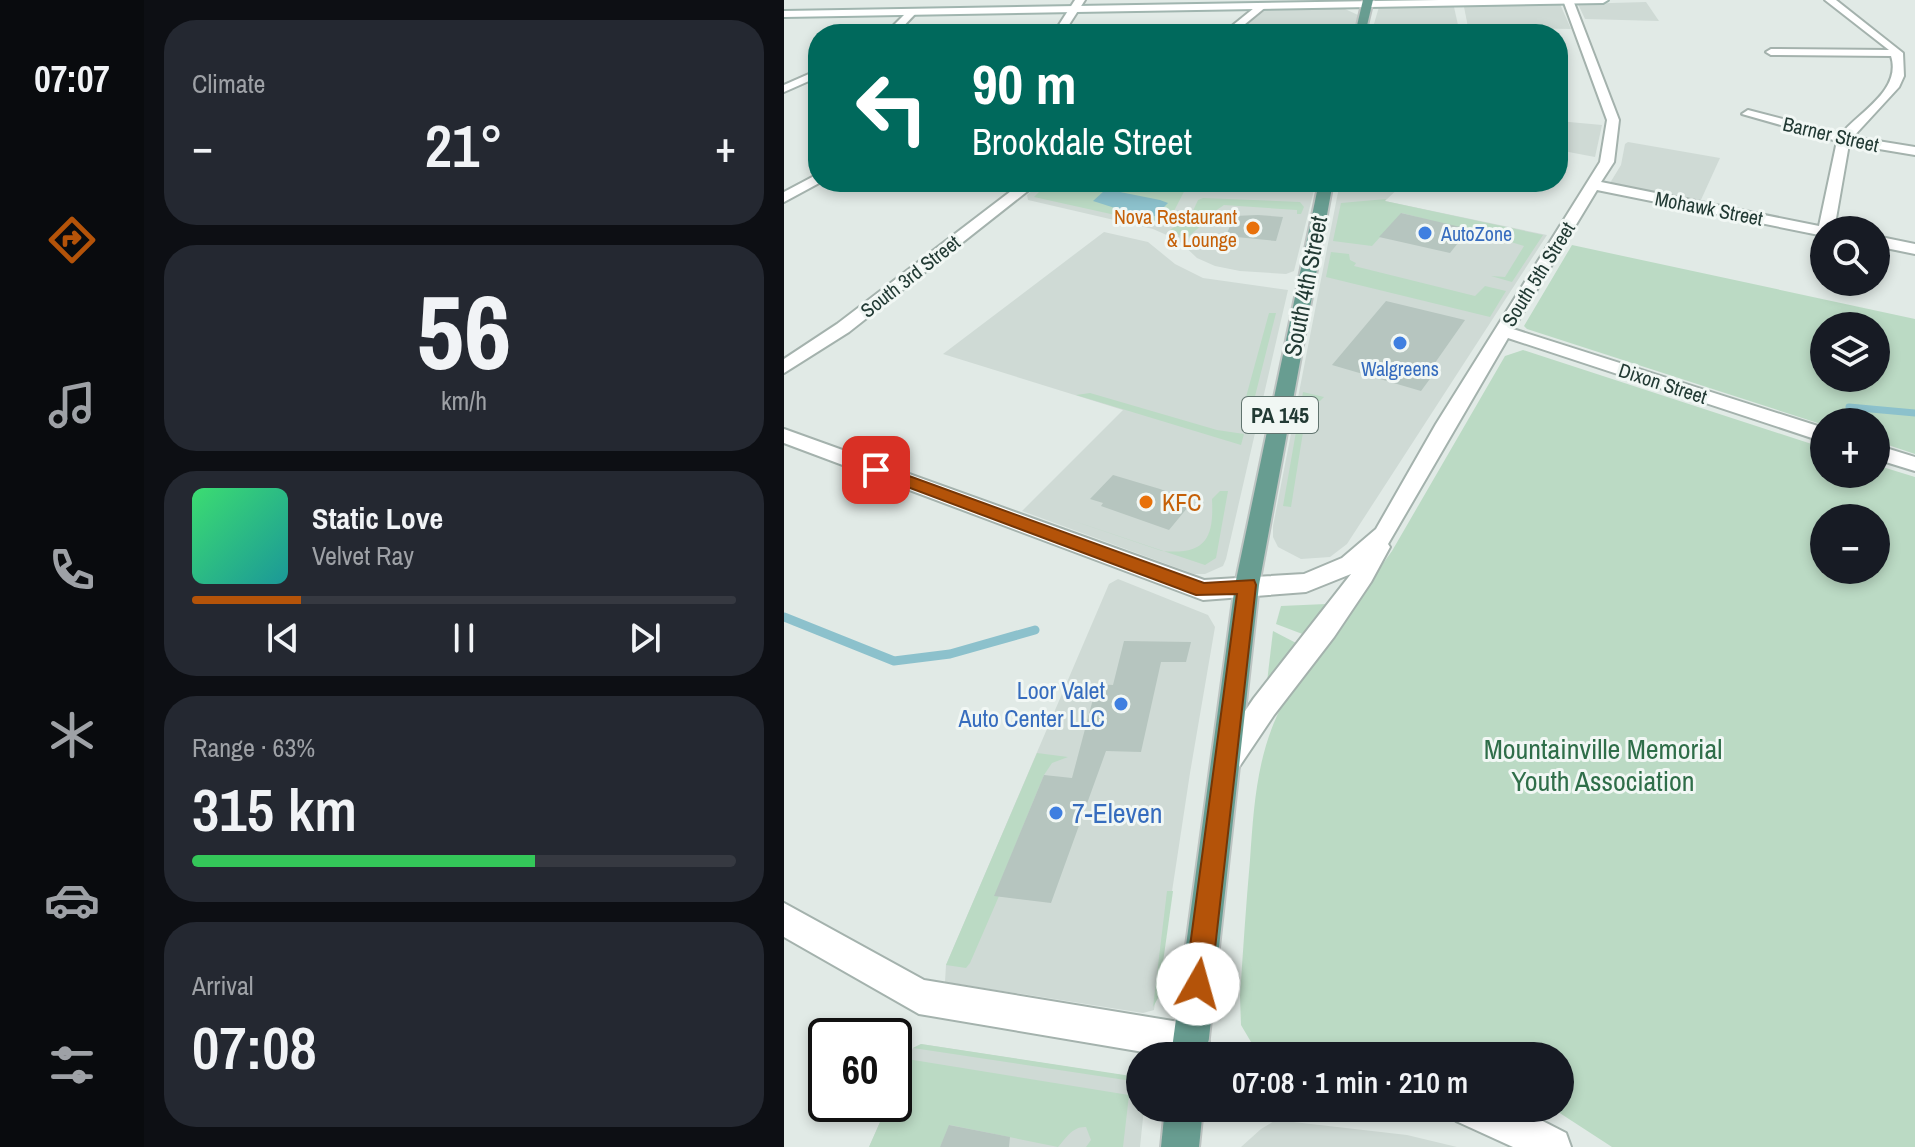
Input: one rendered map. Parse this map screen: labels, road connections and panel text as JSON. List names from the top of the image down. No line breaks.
{"streets":{"main road":["South 4th Street","PA 145"],"street":["Barner Street","Mohawk Street","South 5th Street","South 3rd Street","Dixon Street"]},"crossings":[["Mohawk Street","South 5th Street"],["South 5th Street","South 4th Street"],["South 5th Street","Dixon Street"]],"parks":["Mountainville Memorial Youth Association"],"places":["Nova Restaurant & Lounge","AutoZone","Walgreens","KFC","Loor Valet Auto Center LLC","7-Eleven"],"page":{"tabs":"07:07","tile":["Climate",["56","km/h"],["Range · 63%","315 km"],["Arrival","07:08"]],"turn":["90 m","Brookdale Street"],"heat":["−","21°","+"],"map_buttons":["+","−"],"song":["Static Love","Velvet Ray"],"limit":"60","trip":"07:08 · 1 min · 210 m"}}
